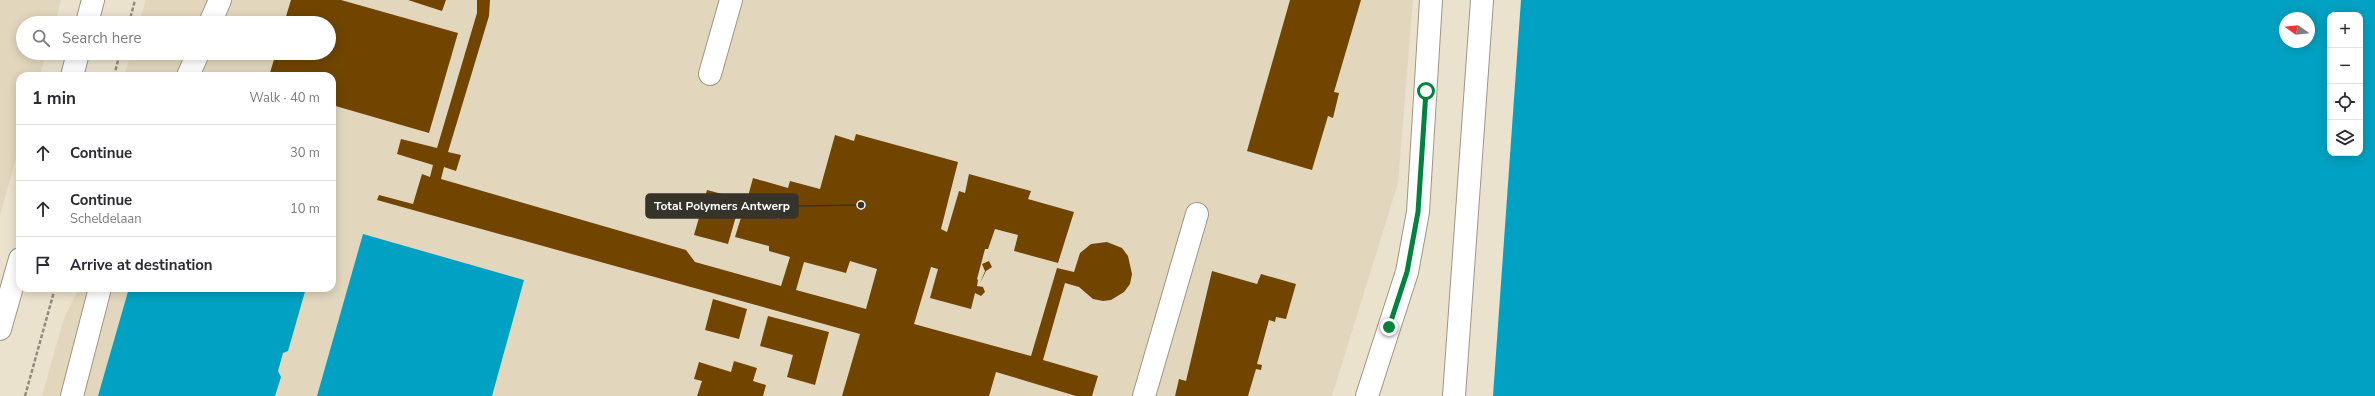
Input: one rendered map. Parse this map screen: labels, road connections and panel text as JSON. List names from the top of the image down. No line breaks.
{"places":["Total Polymers Antwerp"],"north":"left","page":{"map_buttons":["+","−"],"search":"Search here","heading":["1 min","Walk · 40 m"],"list":[["Continue","30 m"],["Continue","Scheldelaan","10 m"],"Arrive at destination"]}}
